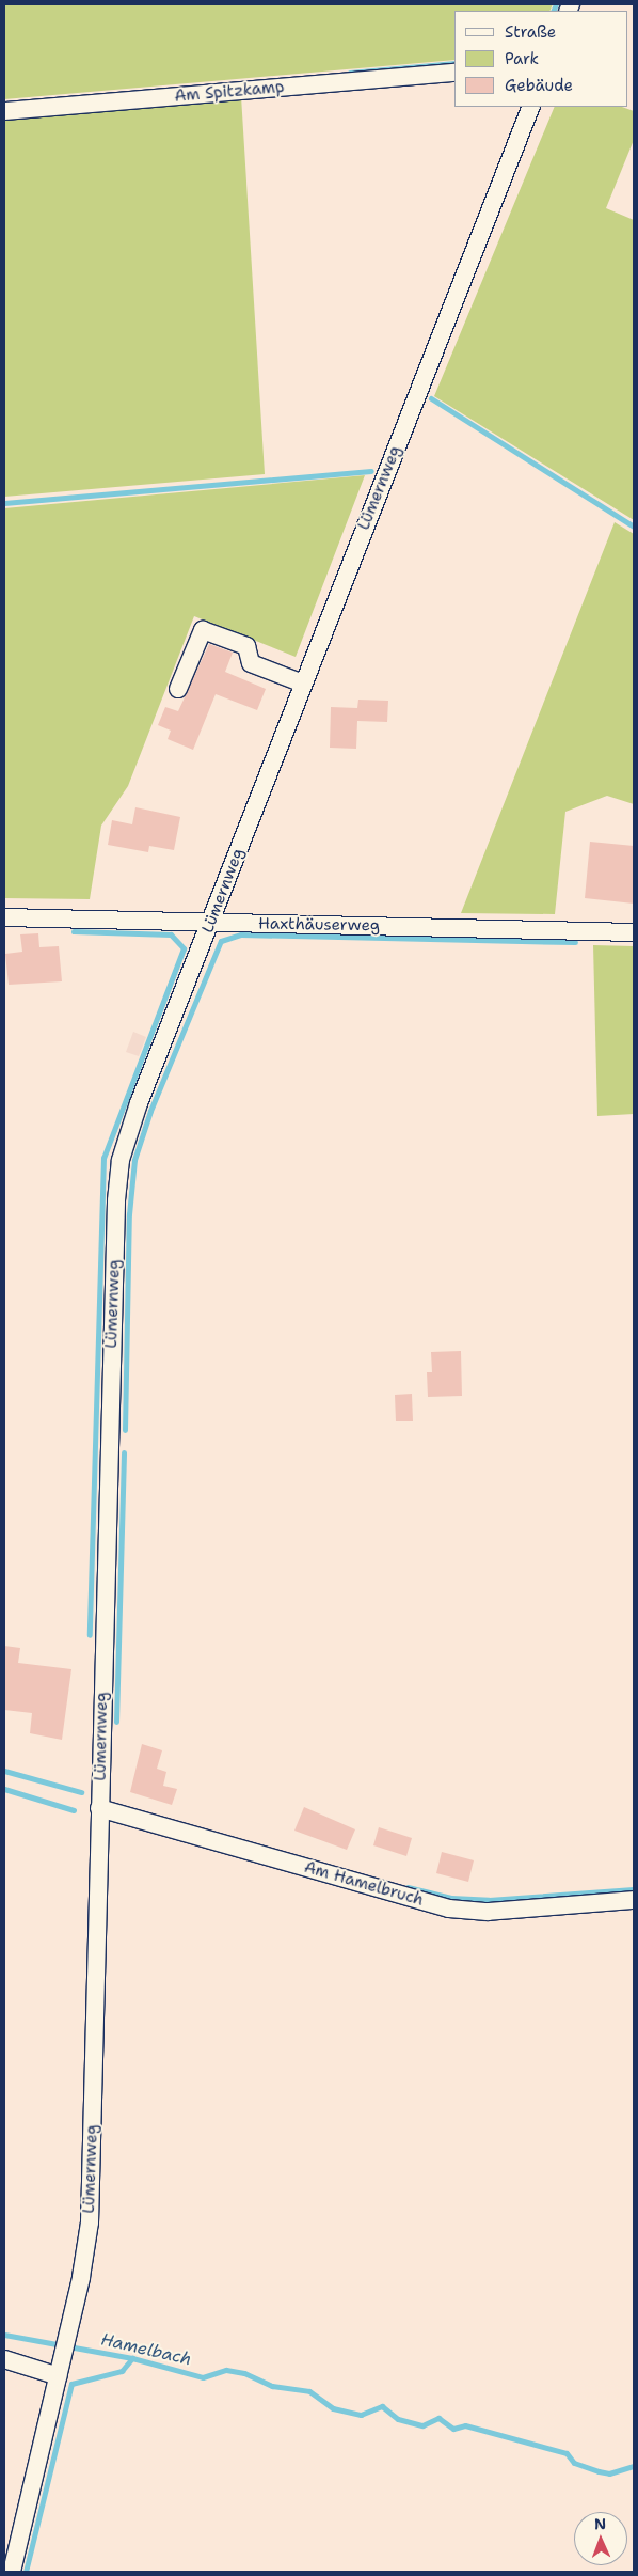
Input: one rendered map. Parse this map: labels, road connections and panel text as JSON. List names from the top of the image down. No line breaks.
{"streets":{"street":["Am Spitzkamp","Lümernweg","Haxthäuserweg","Am Hamelbruch"]},"crossings":[["Lümernweg","Haxthäuserweg"],["Lümernweg","Am Hamelbruch"]],"water":["Hamelbach"],"legend":["Straße","Park","Gebäude"],"north":"top"}
